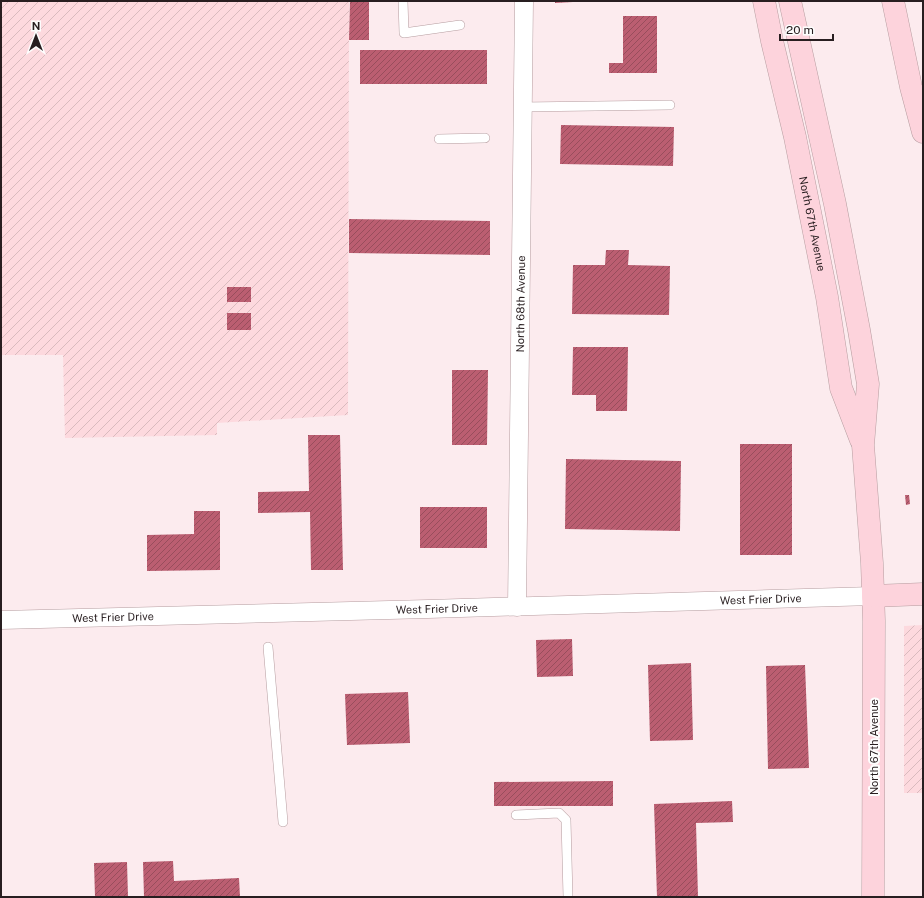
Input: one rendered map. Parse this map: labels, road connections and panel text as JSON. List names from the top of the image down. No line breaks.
{"streets":{"main road":["North 67th Avenue"],"street":["North 68th Avenue","West Frier Drive"]},"crossings":[["North 67th Avenue","West Frier Drive"],["North 68th Avenue","West Frier Drive"]],"scale_bar":"20 m","north":"top"}
